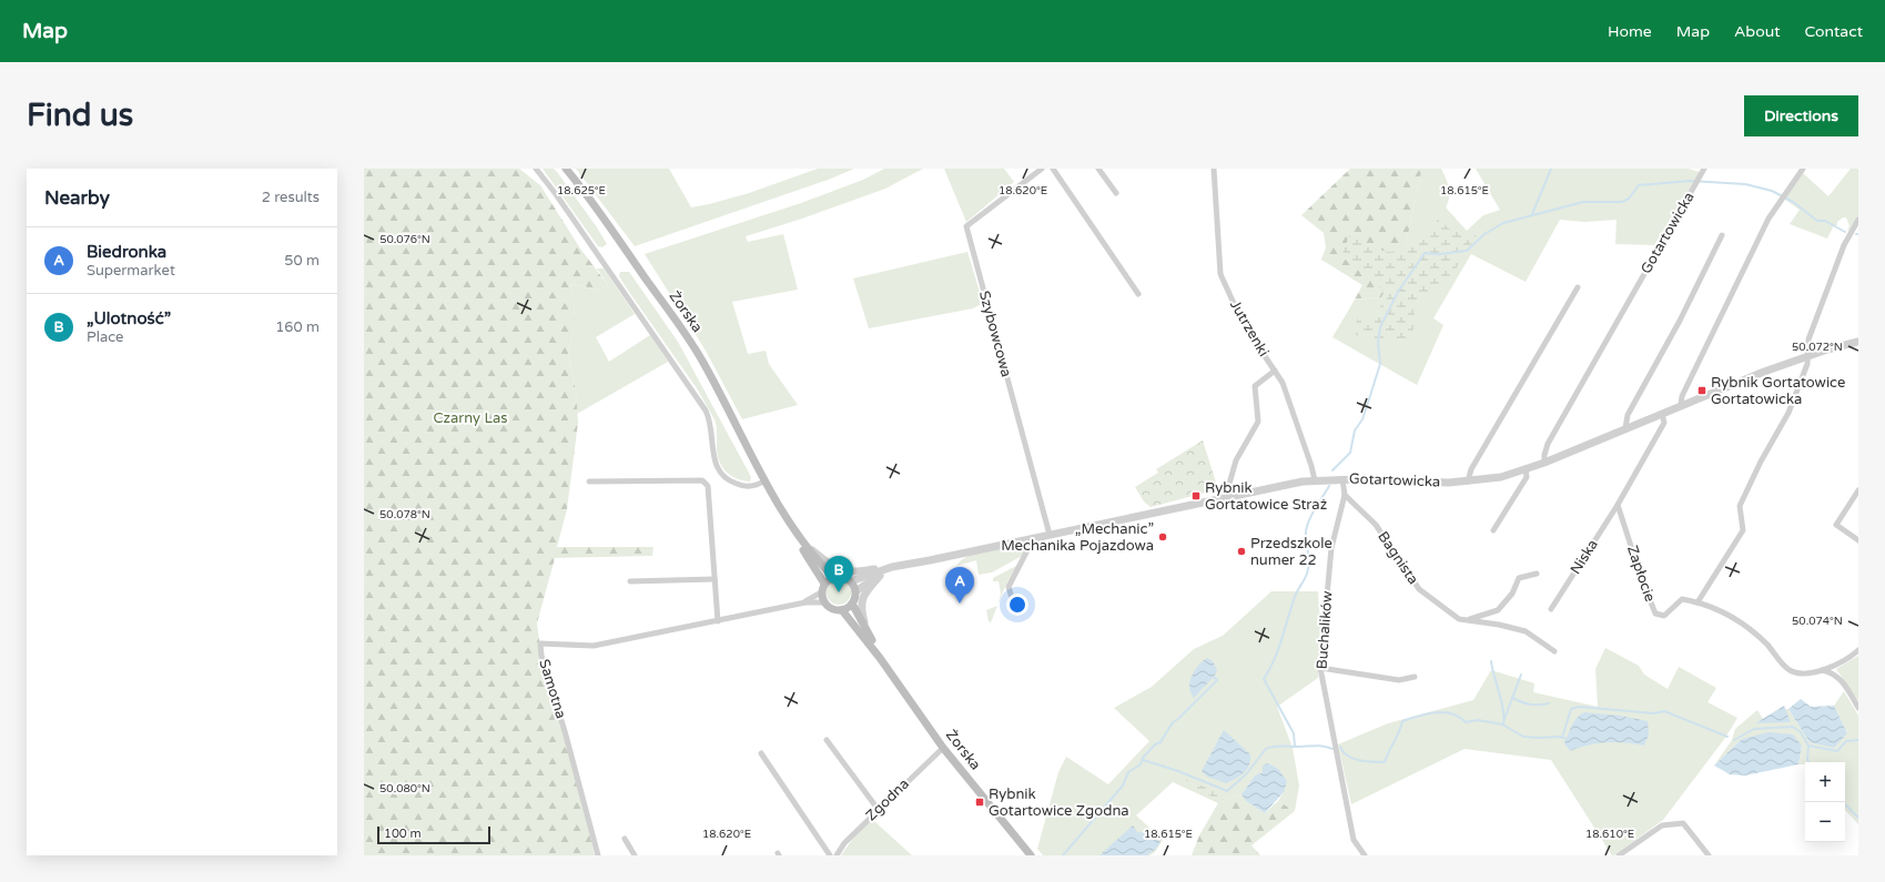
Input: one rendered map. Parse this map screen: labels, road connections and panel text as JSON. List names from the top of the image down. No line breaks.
{"streets":{"main road":["Żorska"],"street":["Gotartowicka","Jutrzenki","Szybowcowa","Niska","Bagnista","Zapłocie","Buchalików","Samotna","Zgodna"]},"crossings":[["Gotartowicka","Żorska"],["Gotartowicka","Jutrzenki"],["Gotartowicka","Szybowcowa"],["Gotartowicka","Buchalików"],["Gotartowicka","Samotna"],["Żorska","Samotna"],["Żorska","Zgodna"],["Niska","Zapłocie"],["Bagnista","Buchalików"]],"parks":["Czarny Las"],"places":{"transit":["Rybnik Gortatowice Gortatowicka","Rybnik Gortatowice Straż","Rybnik Gotartowice Zgodna"],"other":["„Mechanic” Mechanika Pojazdowa","Przedszkole numer 22"]},"scale_bar":"100 m","page":{"header":"Map","nav":["Home","Map","About","Contact"],"buttons":"Directions","title":"Find us","heading":["Nearby","2 results"],"list":[{"mark":"A","name":"Biedronka","note":"Supermarket","value":"50 m"},{"mark":"B","name":"„Ulotność”","note":"Place","value":"160 m"}],"pins":["B","A"],"map_buttons":["+","−"],"scale":"100 m"},"coordinates":["18.625°E","18.620°E","18.615°E","50.076°N","50.072°N","50.078°N","50.074°N","50.080°N","18.610°E"]}
